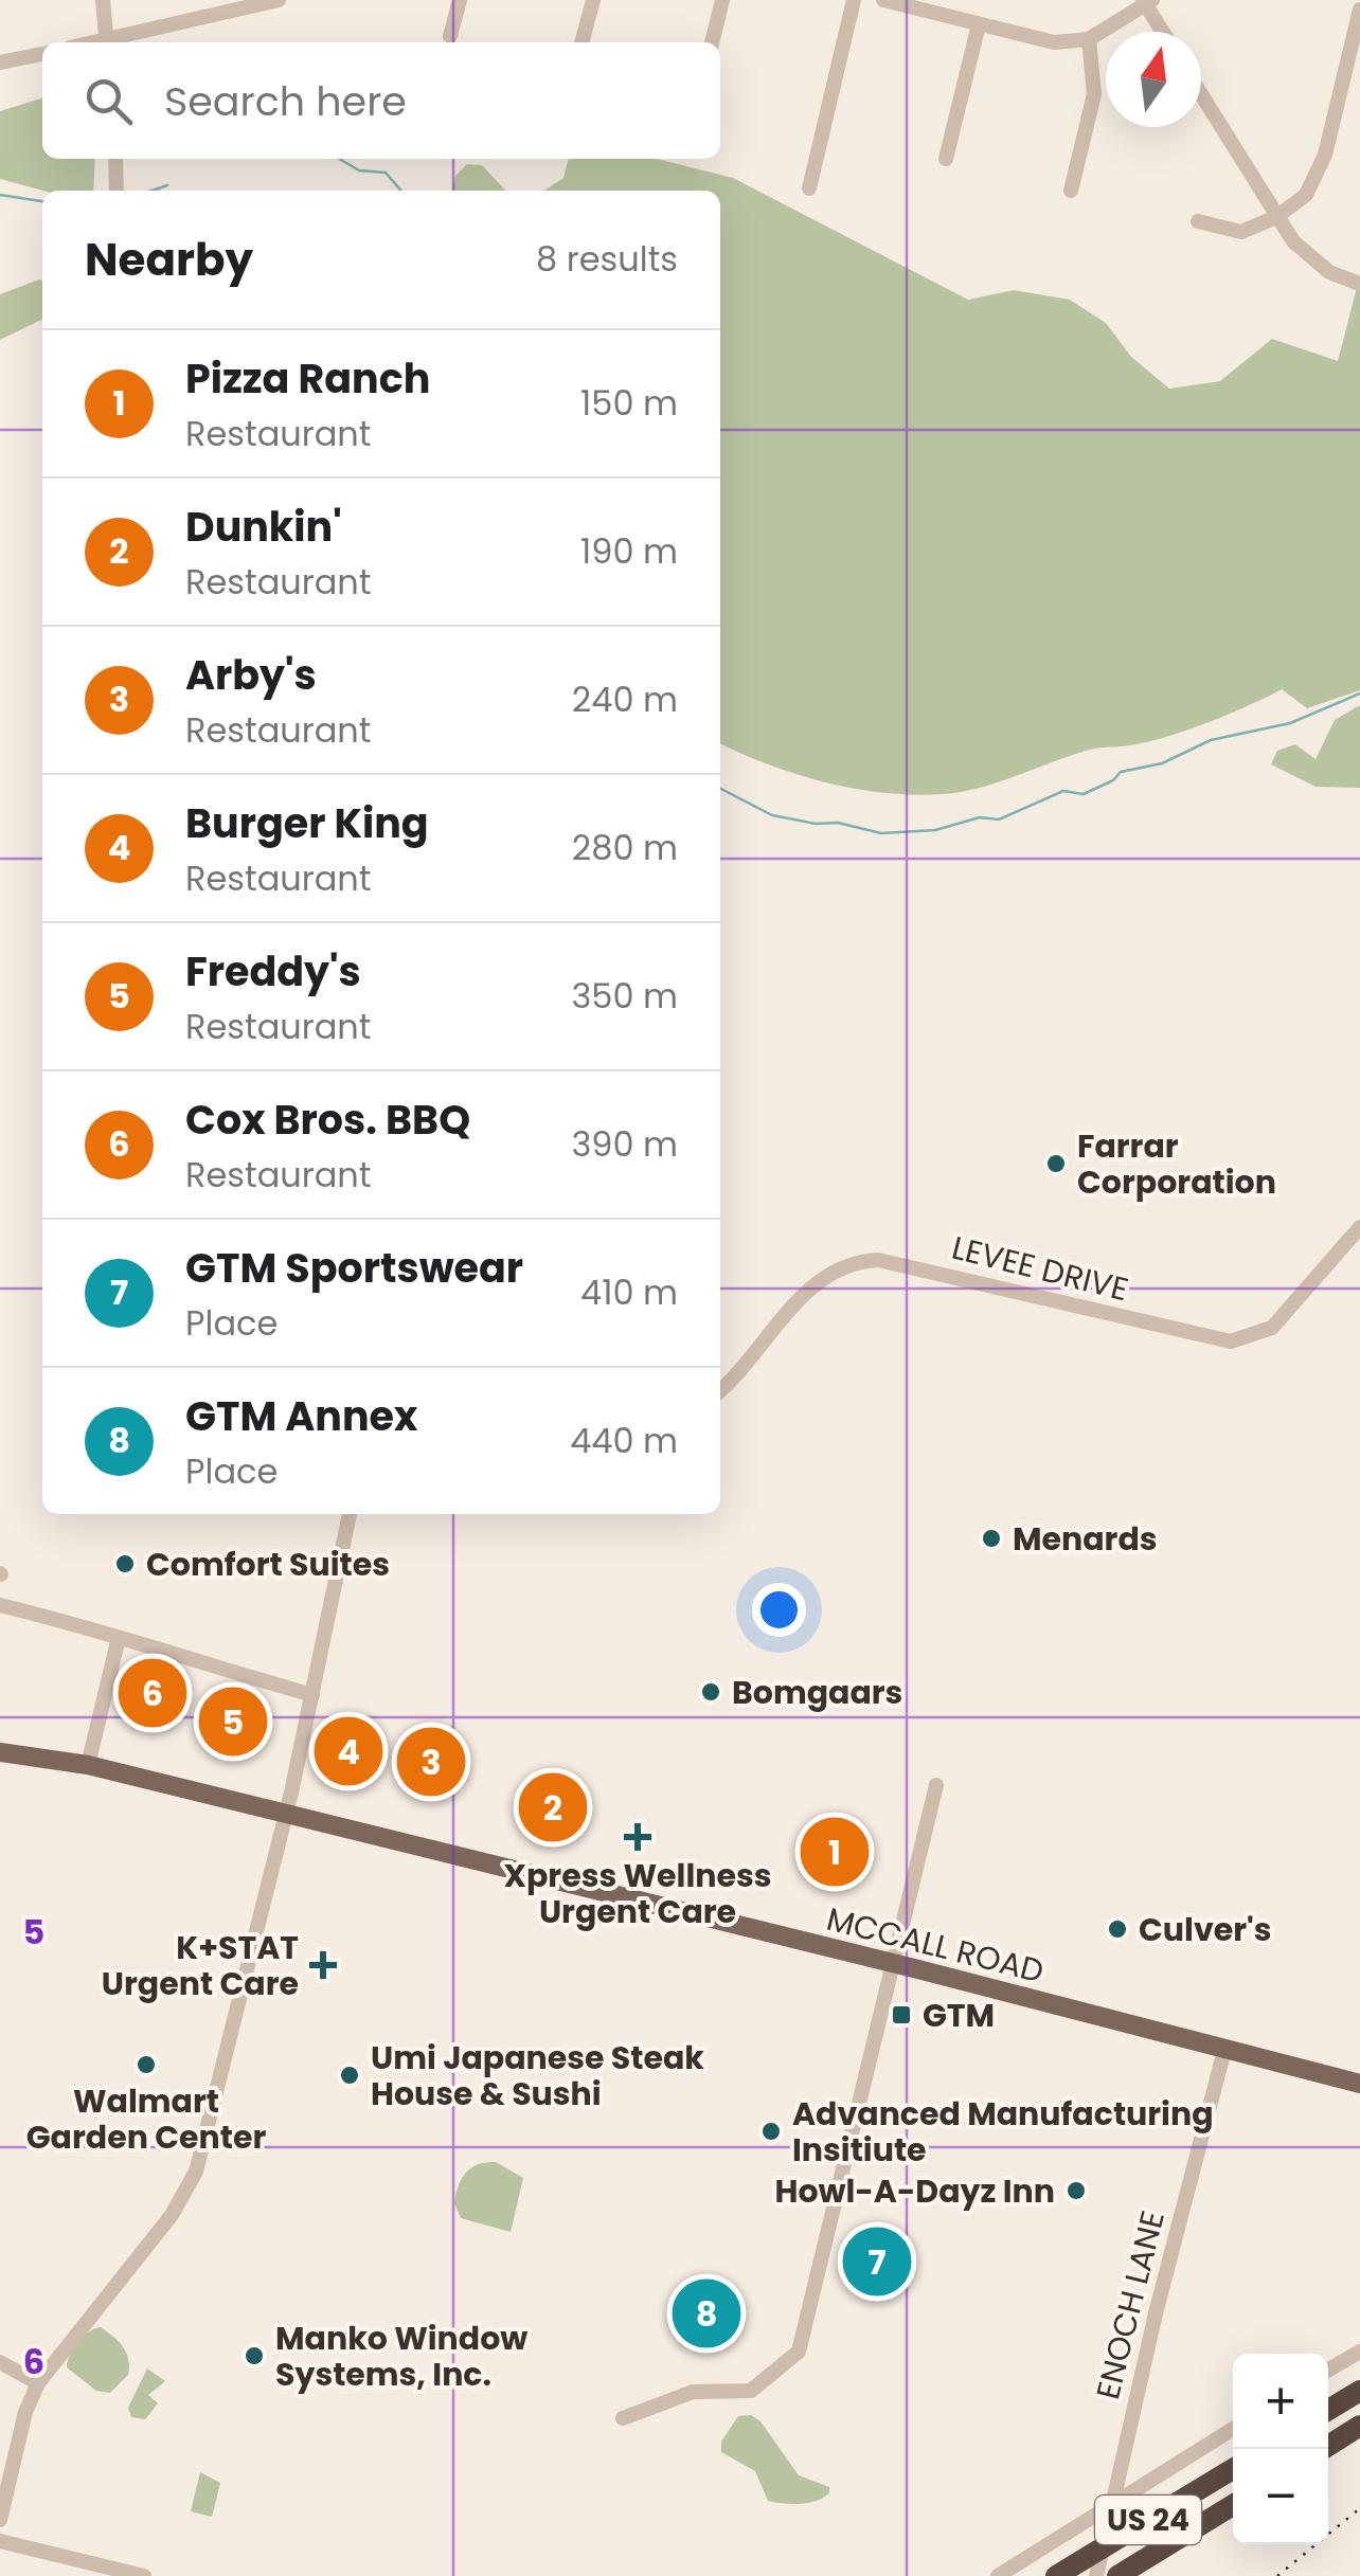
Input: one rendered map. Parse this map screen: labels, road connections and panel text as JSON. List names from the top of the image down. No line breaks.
{"streets":{"highway":["US 24"],"main road":["MCCALL ROAD"],"street":["LEVEE DRIVE","ENOCH LANE"]},"crossings":[["MCCALL ROAD","ENOCH LANE"],["ENOCH LANE","US 24"]],"places":{"other":["Farrar Corporation","Menards","Comfort Suites","Bomgaars","Culver's","Walmart Garden Center","Umi Japanese Steak House & Sushi","Advanced Manufacturing Insitiute","Howl-A-Dayz Inn","Manko Window Systems, Inc."],"health":["Xpress Wellness Urgent Care","K+STAT Urgent Care"],"transit":["GTM"]},"north":"top","page":{"search":"Search here","heading":["Nearby","8 results"],"list":[{"mark":"1","name":"Pizza Ranch","note":"Restaurant","value":"150 m"},{"mark":"2","name":"Dunkin'","note":"Restaurant","value":"190 m"},{"mark":"3","name":"Arby's","note":"Restaurant","value":"240 m"},{"mark":"4","name":"Burger King","note":"Restaurant","value":"280 m"},{"mark":"5","name":"Freddy's","note":"Restaurant","value":"350 m"},{"mark":"6","name":"Cox Bros. BBQ","note":"Restaurant","value":"390 m"},{"mark":"7","name":"GTM Sportswear","note":"Place","value":"410 m"},{"mark":"8","name":"GTM Annex","note":"Place","value":"440 m"}],"pins":["6","5","4","3","2","1","7","8"],"map_buttons":["+","−"]},"grid":{"rows":["5","6"]}}
